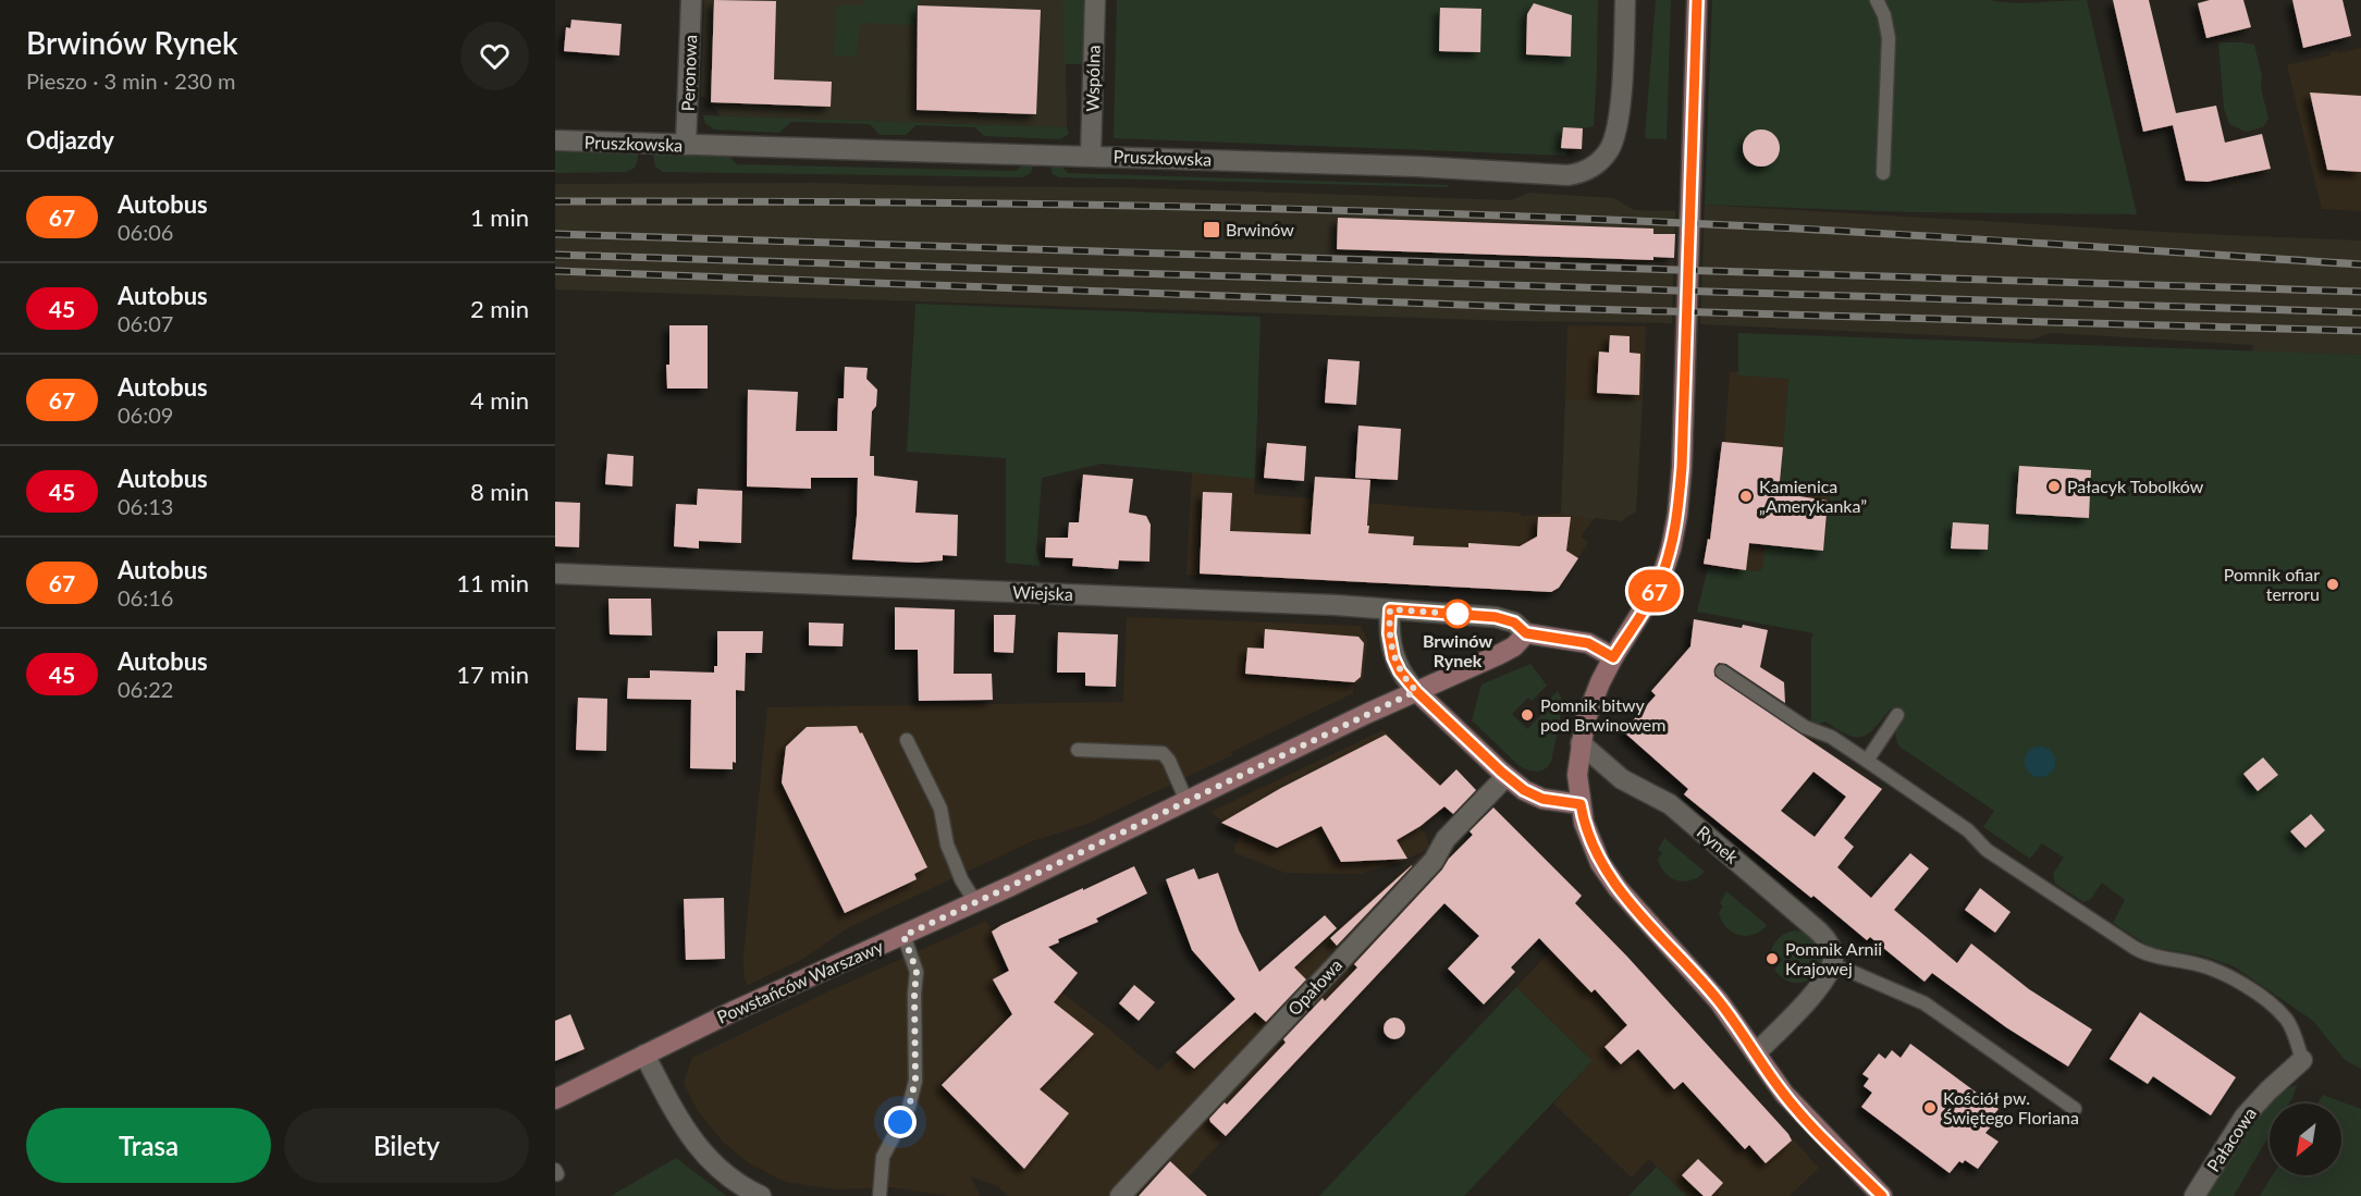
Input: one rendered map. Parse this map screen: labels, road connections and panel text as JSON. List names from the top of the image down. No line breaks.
{"streets":{"street":["Peronowa","Wspólna","Pruszkowska","Wiejska","Rynek","Powstańców Warszawy","Opałowa","Pałacowa"]},"crossings":[["Peronowa","Pruszkowska"],["Wspólna","Pruszkowska"],["Wiejska","Powstańców Warszawy"]],"places":{"transit":["Brwinów"],"other":["Pałacyk Tobolków","Kamienica „Amerykanka”","Pomnik ofiar terroru","Brwinów Rynek","Pomnik bitwy pod Brwinowem","Pomnik Arnii Krajowej","Kościół pw. Świętego Floriana"]},"lines":["bus line 67"],"north":"bottom left","page":{"heading":[["Brwinów Rynek","Pieszo · 3 min · 230 m"],"Odjazdy"],"on_map":"67","list":[{"mark":"67","name":"Autobus","note":"06:06","value":"1 min"},{"mark":"45","name":"Autobus","note":"06:07","value":"2 min"},{"mark":"67","name":"Autobus","note":"06:09","value":"4 min"},{"mark":"45","name":"Autobus","note":"06:13","value":"8 min"},{"mark":"67","name":"Autobus","note":"06:16","value":"11 min"},{"mark":"45","name":"Autobus","note":"06:22","value":"17 min"}],"buttons":["Trasa","Bilety"]}}
